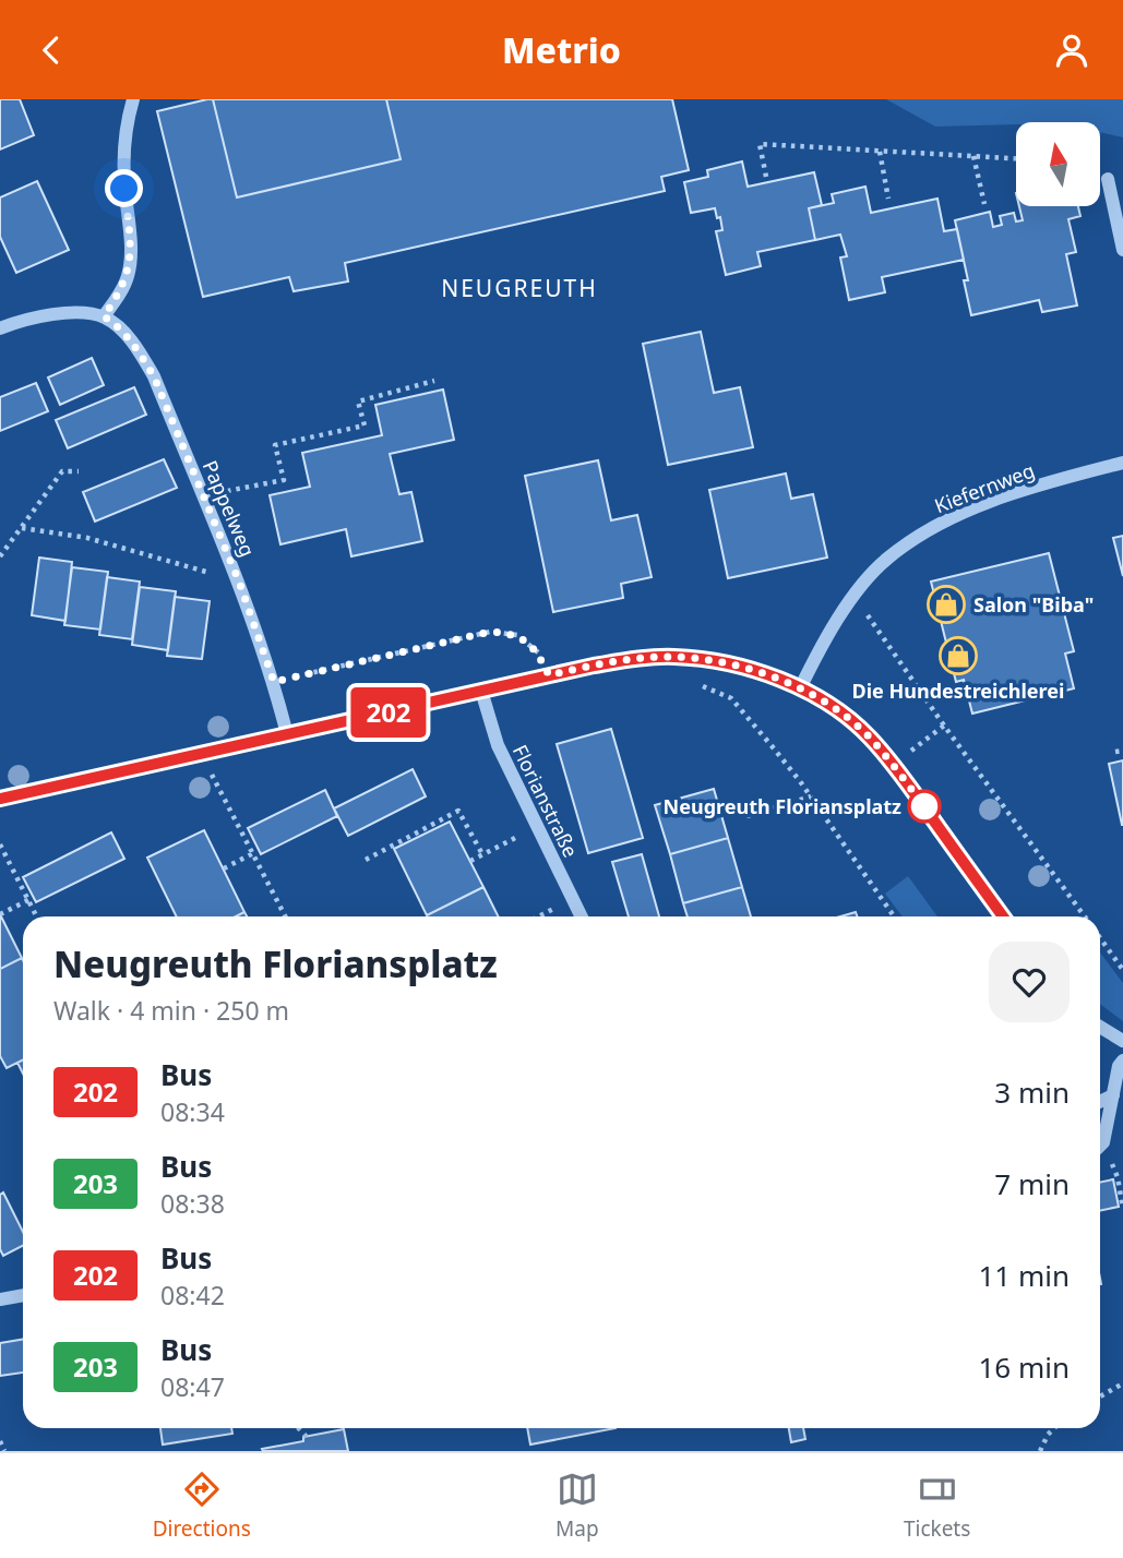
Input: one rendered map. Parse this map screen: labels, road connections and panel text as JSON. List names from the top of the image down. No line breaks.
{"streets":{"street":["Kiefernweg","Pappelweg","Florianstraße"]},"districts":["NEUGREUTH"],"places":{"shop":["Salon \"Biba\"","Die Hundestreichlerei"],"other":["Neugreuth Floriansplatz"]},"lines":["bus line 202"],"north":"top","page":{"header":"Metrio","on_map":"202","heading":["Neugreuth Floriansplatz","Walk · 4 min · 250 m"],"list":[{"mark":"202","name":"Bus","note":"08:34","value":"3 min"},{"mark":"203","name":"Bus","note":"08:38","value":"7 min"},{"mark":"202","name":"Bus","note":"08:42","value":"11 min"},{"mark":"203","name":"Bus","note":"08:47","value":"16 min"}],"tabs":["Directions","Map","Tickets"]}}
